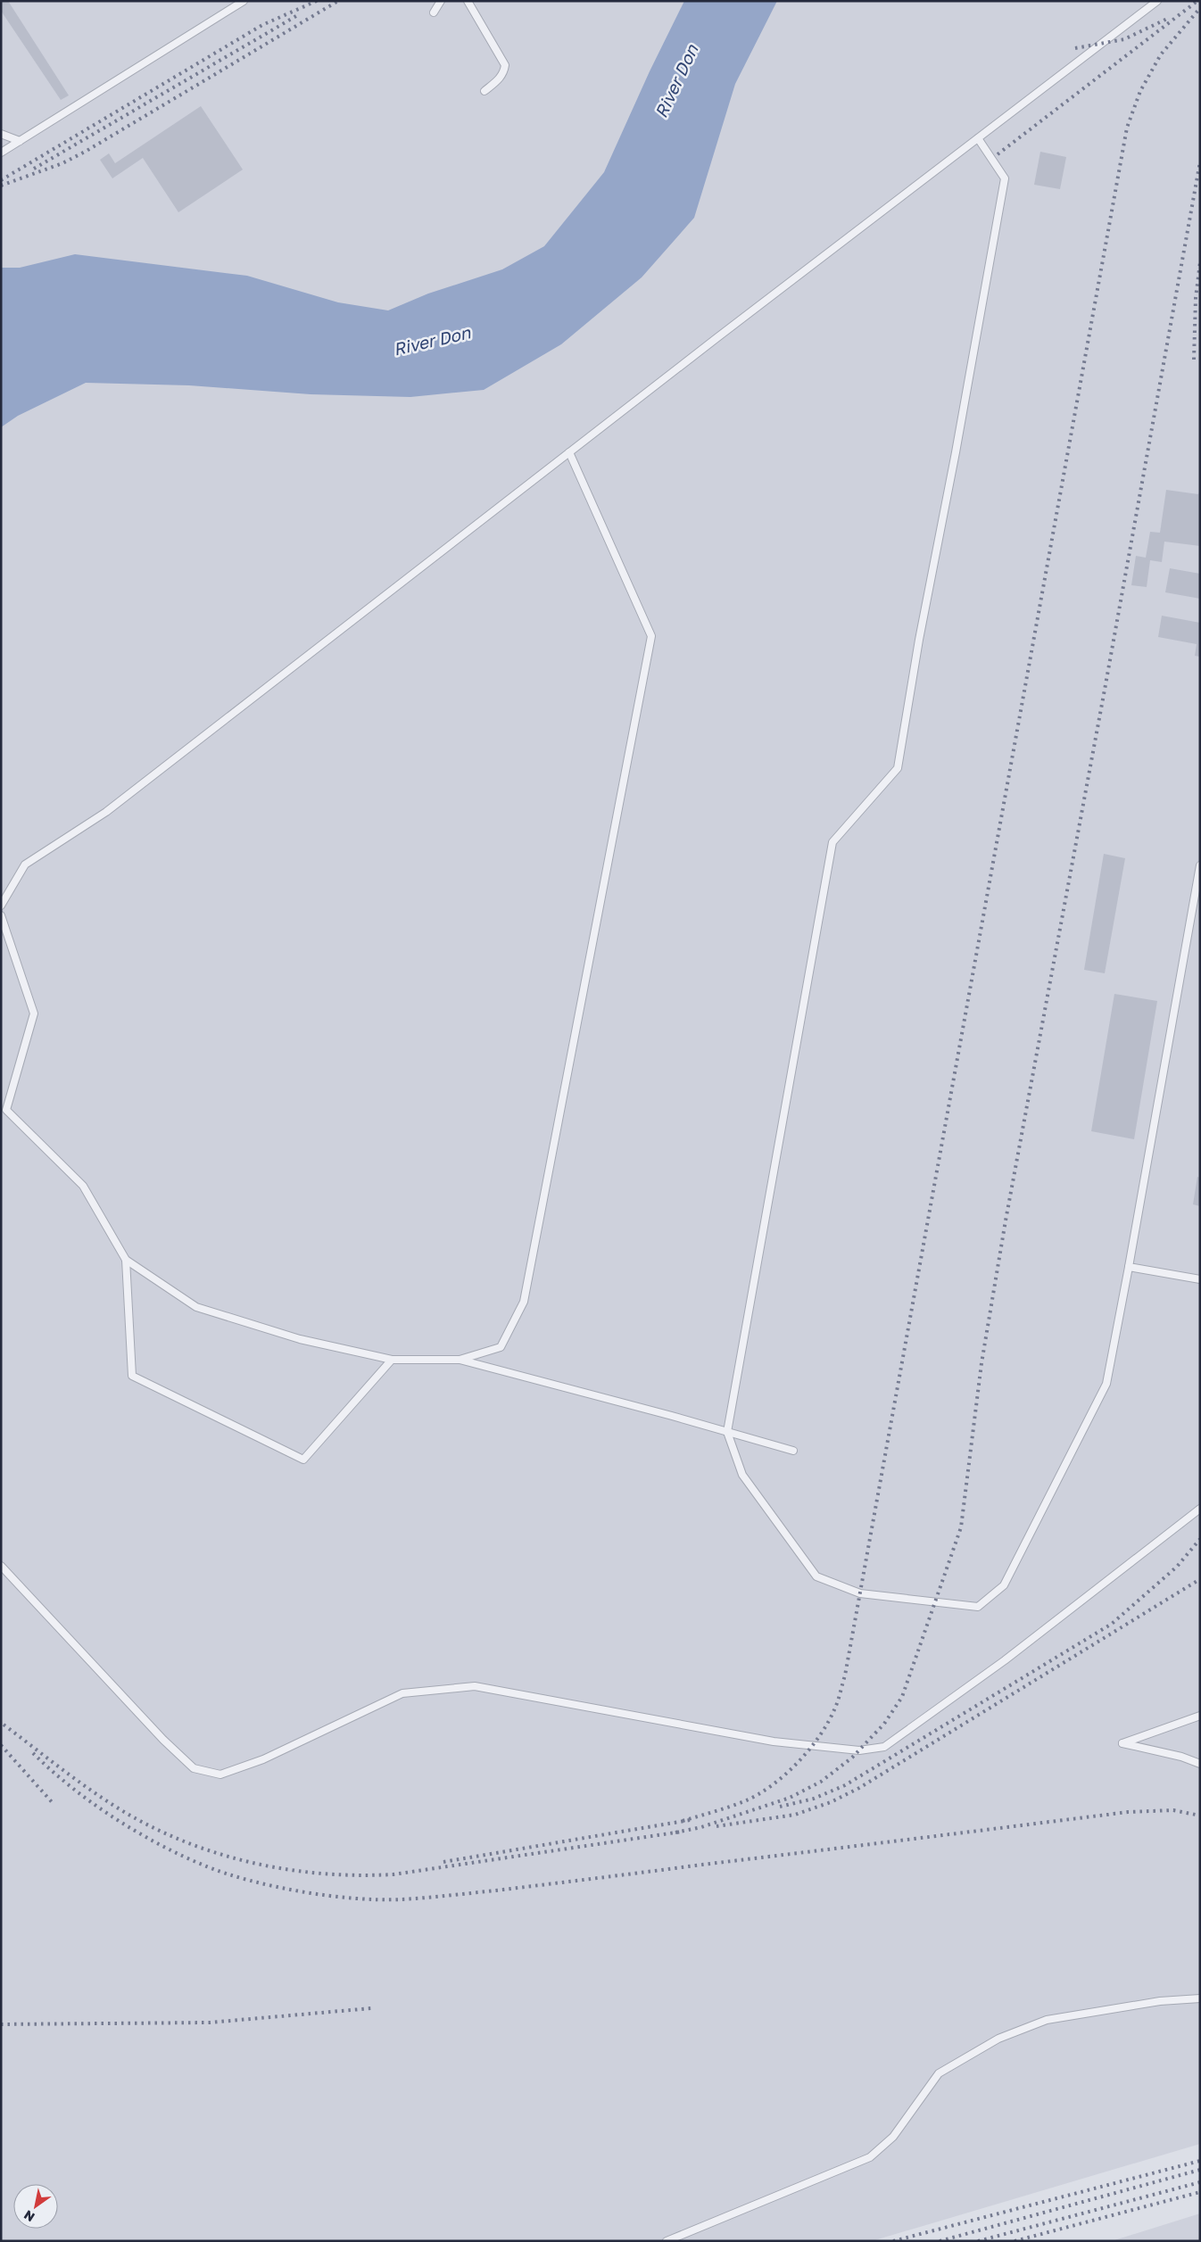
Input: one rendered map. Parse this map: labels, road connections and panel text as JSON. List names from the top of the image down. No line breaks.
{"water":["River Don"],"north":"bottom left"}
